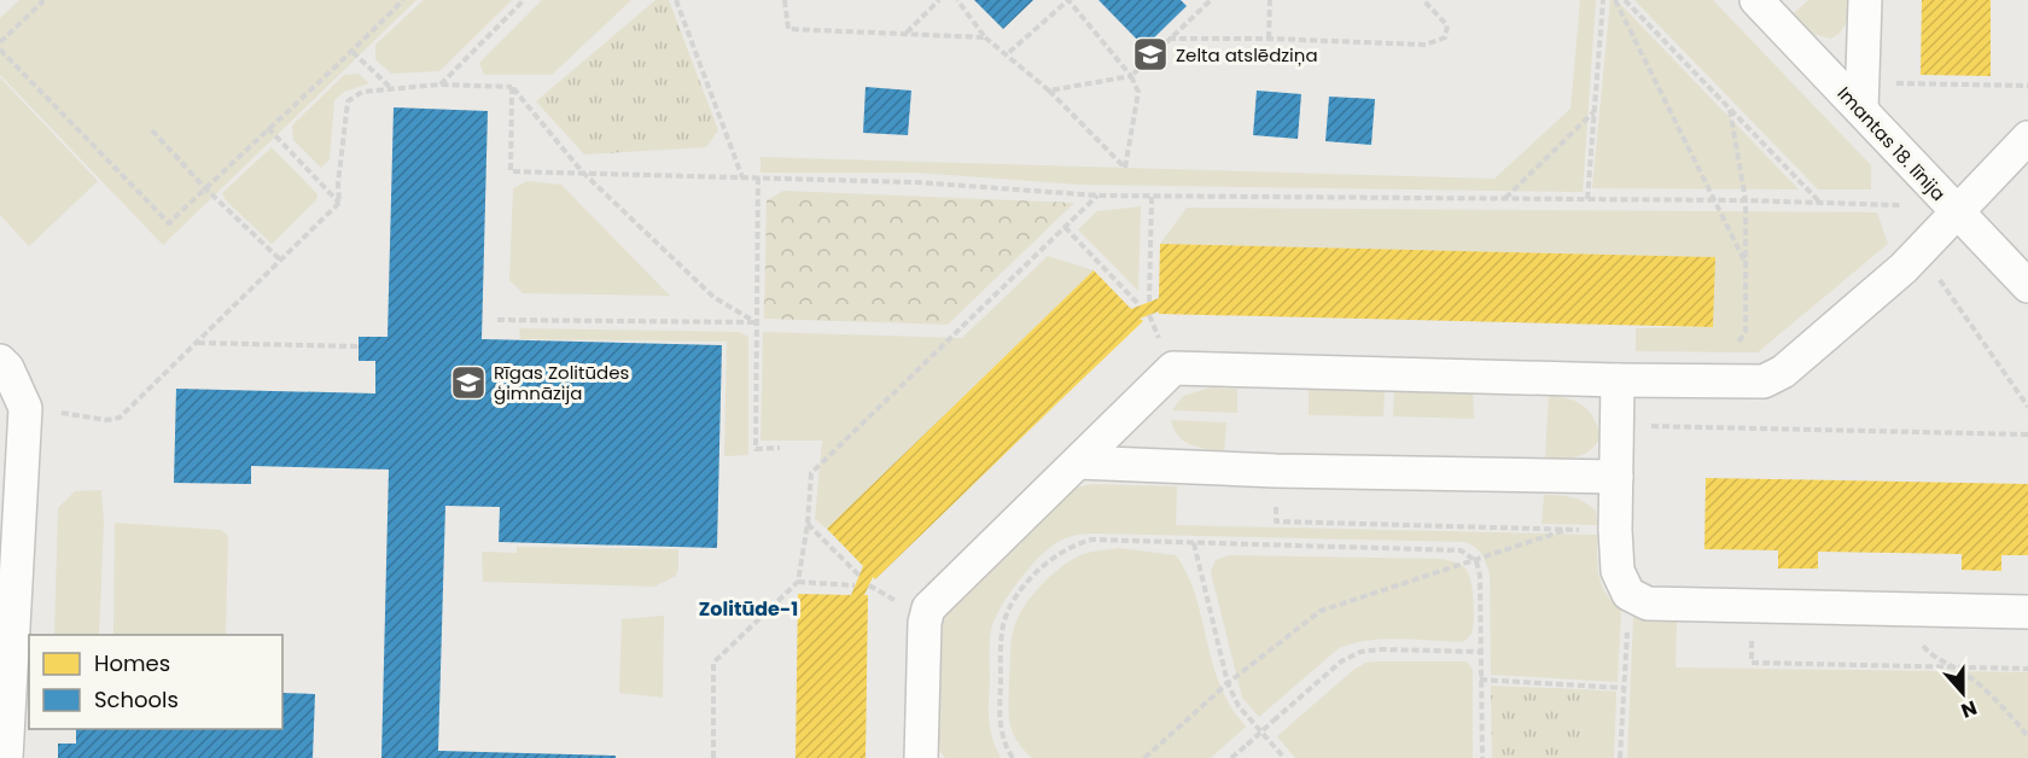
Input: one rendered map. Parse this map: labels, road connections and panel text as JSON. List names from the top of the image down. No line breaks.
{"streets":{"street":["Imantas 18. līnija"]},"districts":["Zolitūde-1"],"places":{"school or university":["Zelta atslēdziņa","Rīgas Zolitūdes ģimnāzija"]},"legend":["Homes","Schools"],"north":"bottom"}
